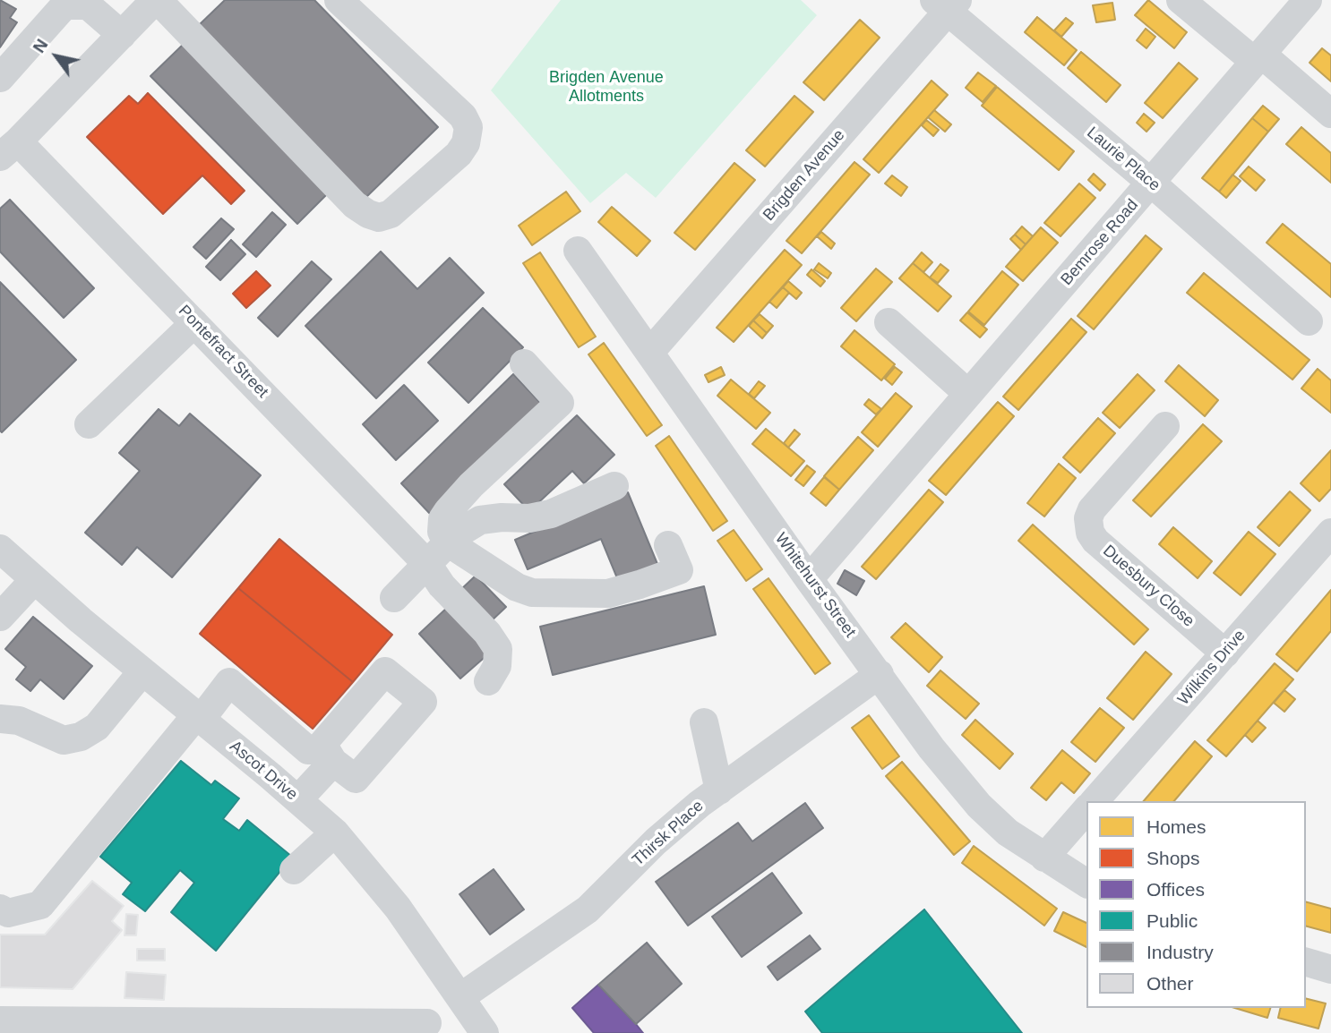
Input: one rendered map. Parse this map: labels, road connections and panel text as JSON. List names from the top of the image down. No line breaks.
{"streets":{"street":["Laurie Place","Brigden Avenue","Bemrose Road","Pontefract Street","Whitehurst Street","Duesbury Close","Wilkins Drive","Ascot Drive","Thirsk Place"]},"crossings":[["Laurie Place","Brigden Avenue"],["Laurie Place","Bemrose Road"],["Brigden Avenue","Whitehurst Street"],["Bemrose Road","Whitehurst Street"],["Whitehurst Street","Thirsk Place"],["Duesbury Close","Wilkins Drive"],["Ascot Drive","Thirsk Place"]],"parks":["Brigden Avenue Allotments"],"legend":["Homes","Shops","Offices","Public","Industry","Other"],"north":"top left"}
